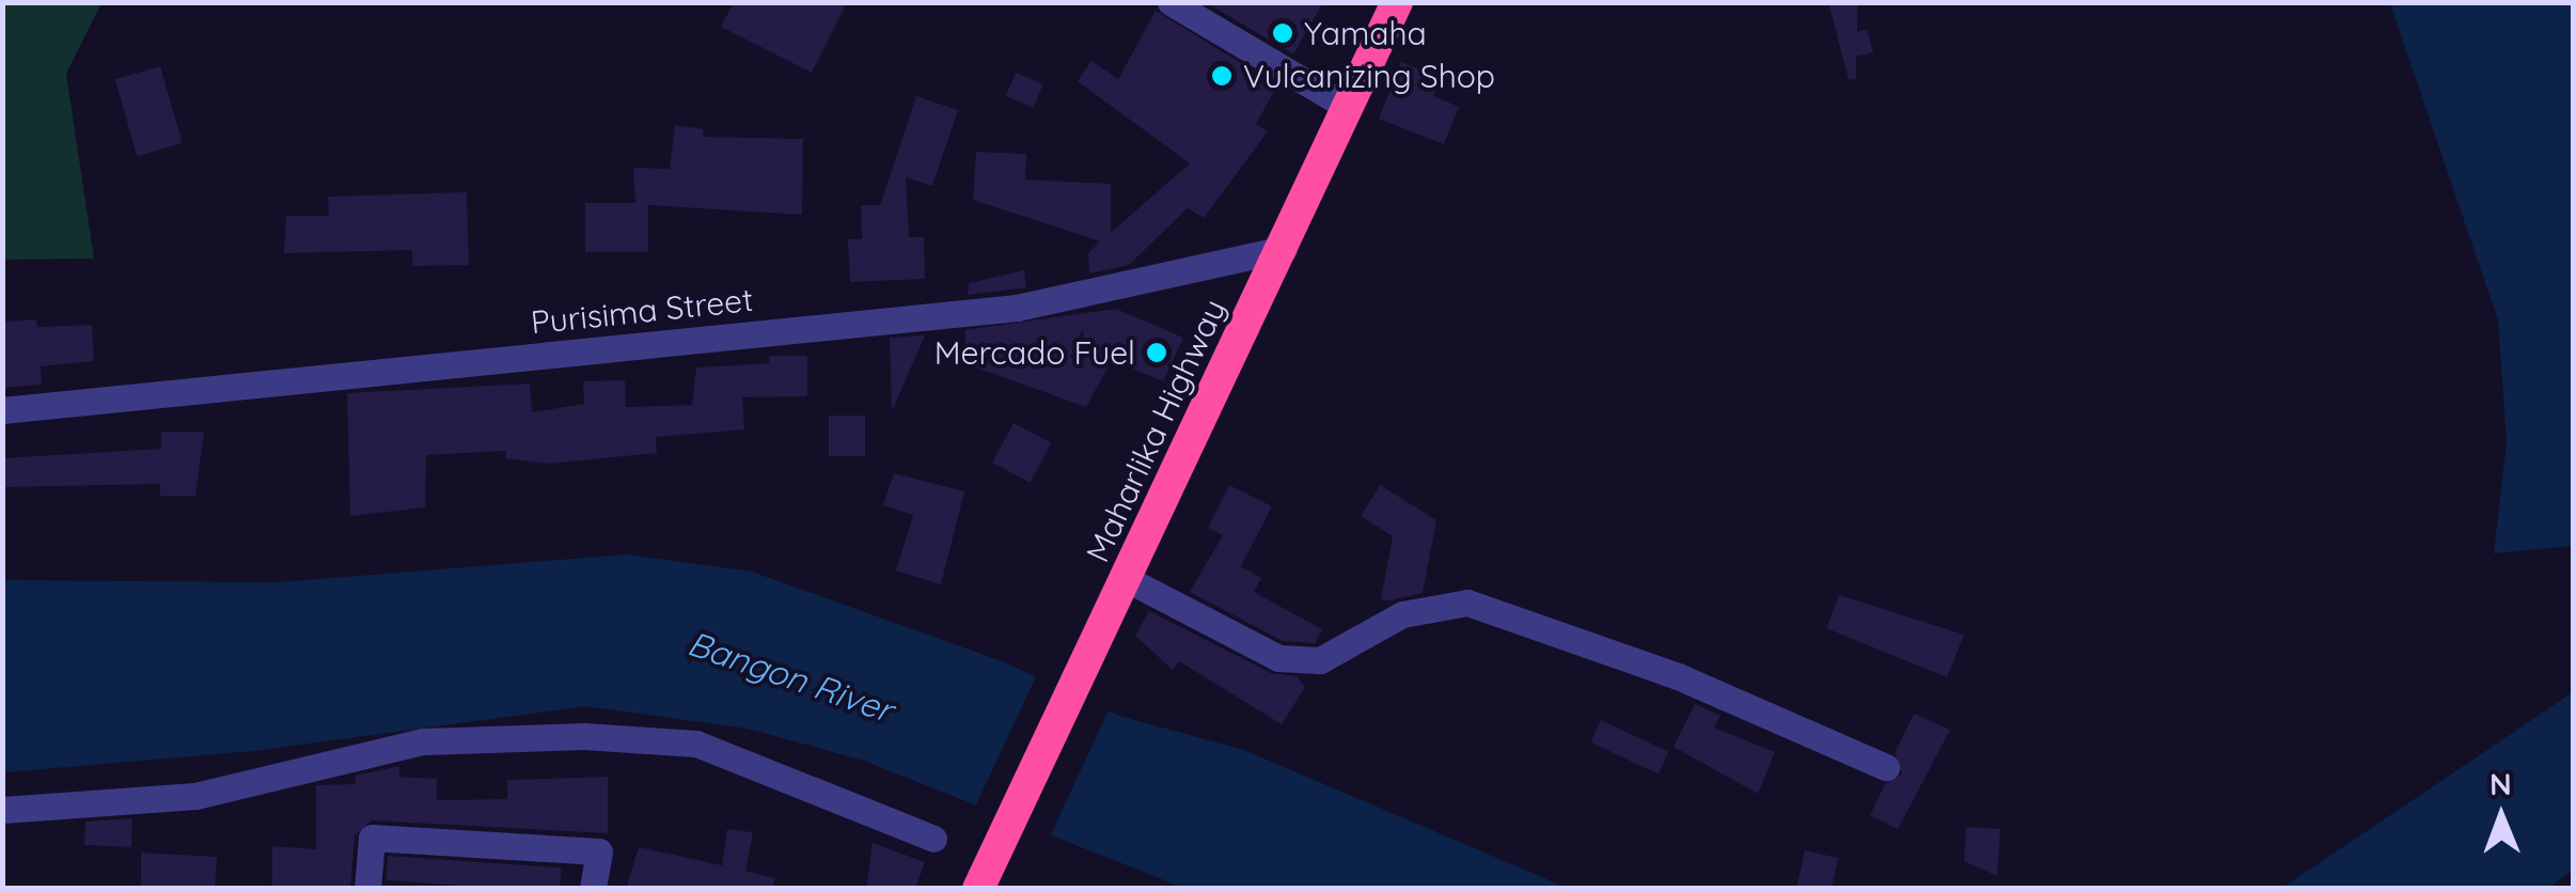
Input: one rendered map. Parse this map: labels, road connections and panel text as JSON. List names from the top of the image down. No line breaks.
{"streets":{"highway":["Maharlika Highway"],"street":["Purisima Street"]},"crossings":[["Purisima Street","Maharlika Highway"]],"water":["Bangon River"],"places":["Yamaha","Vulcanizing Shop","Mercado Fuel"],"north":"top"}
